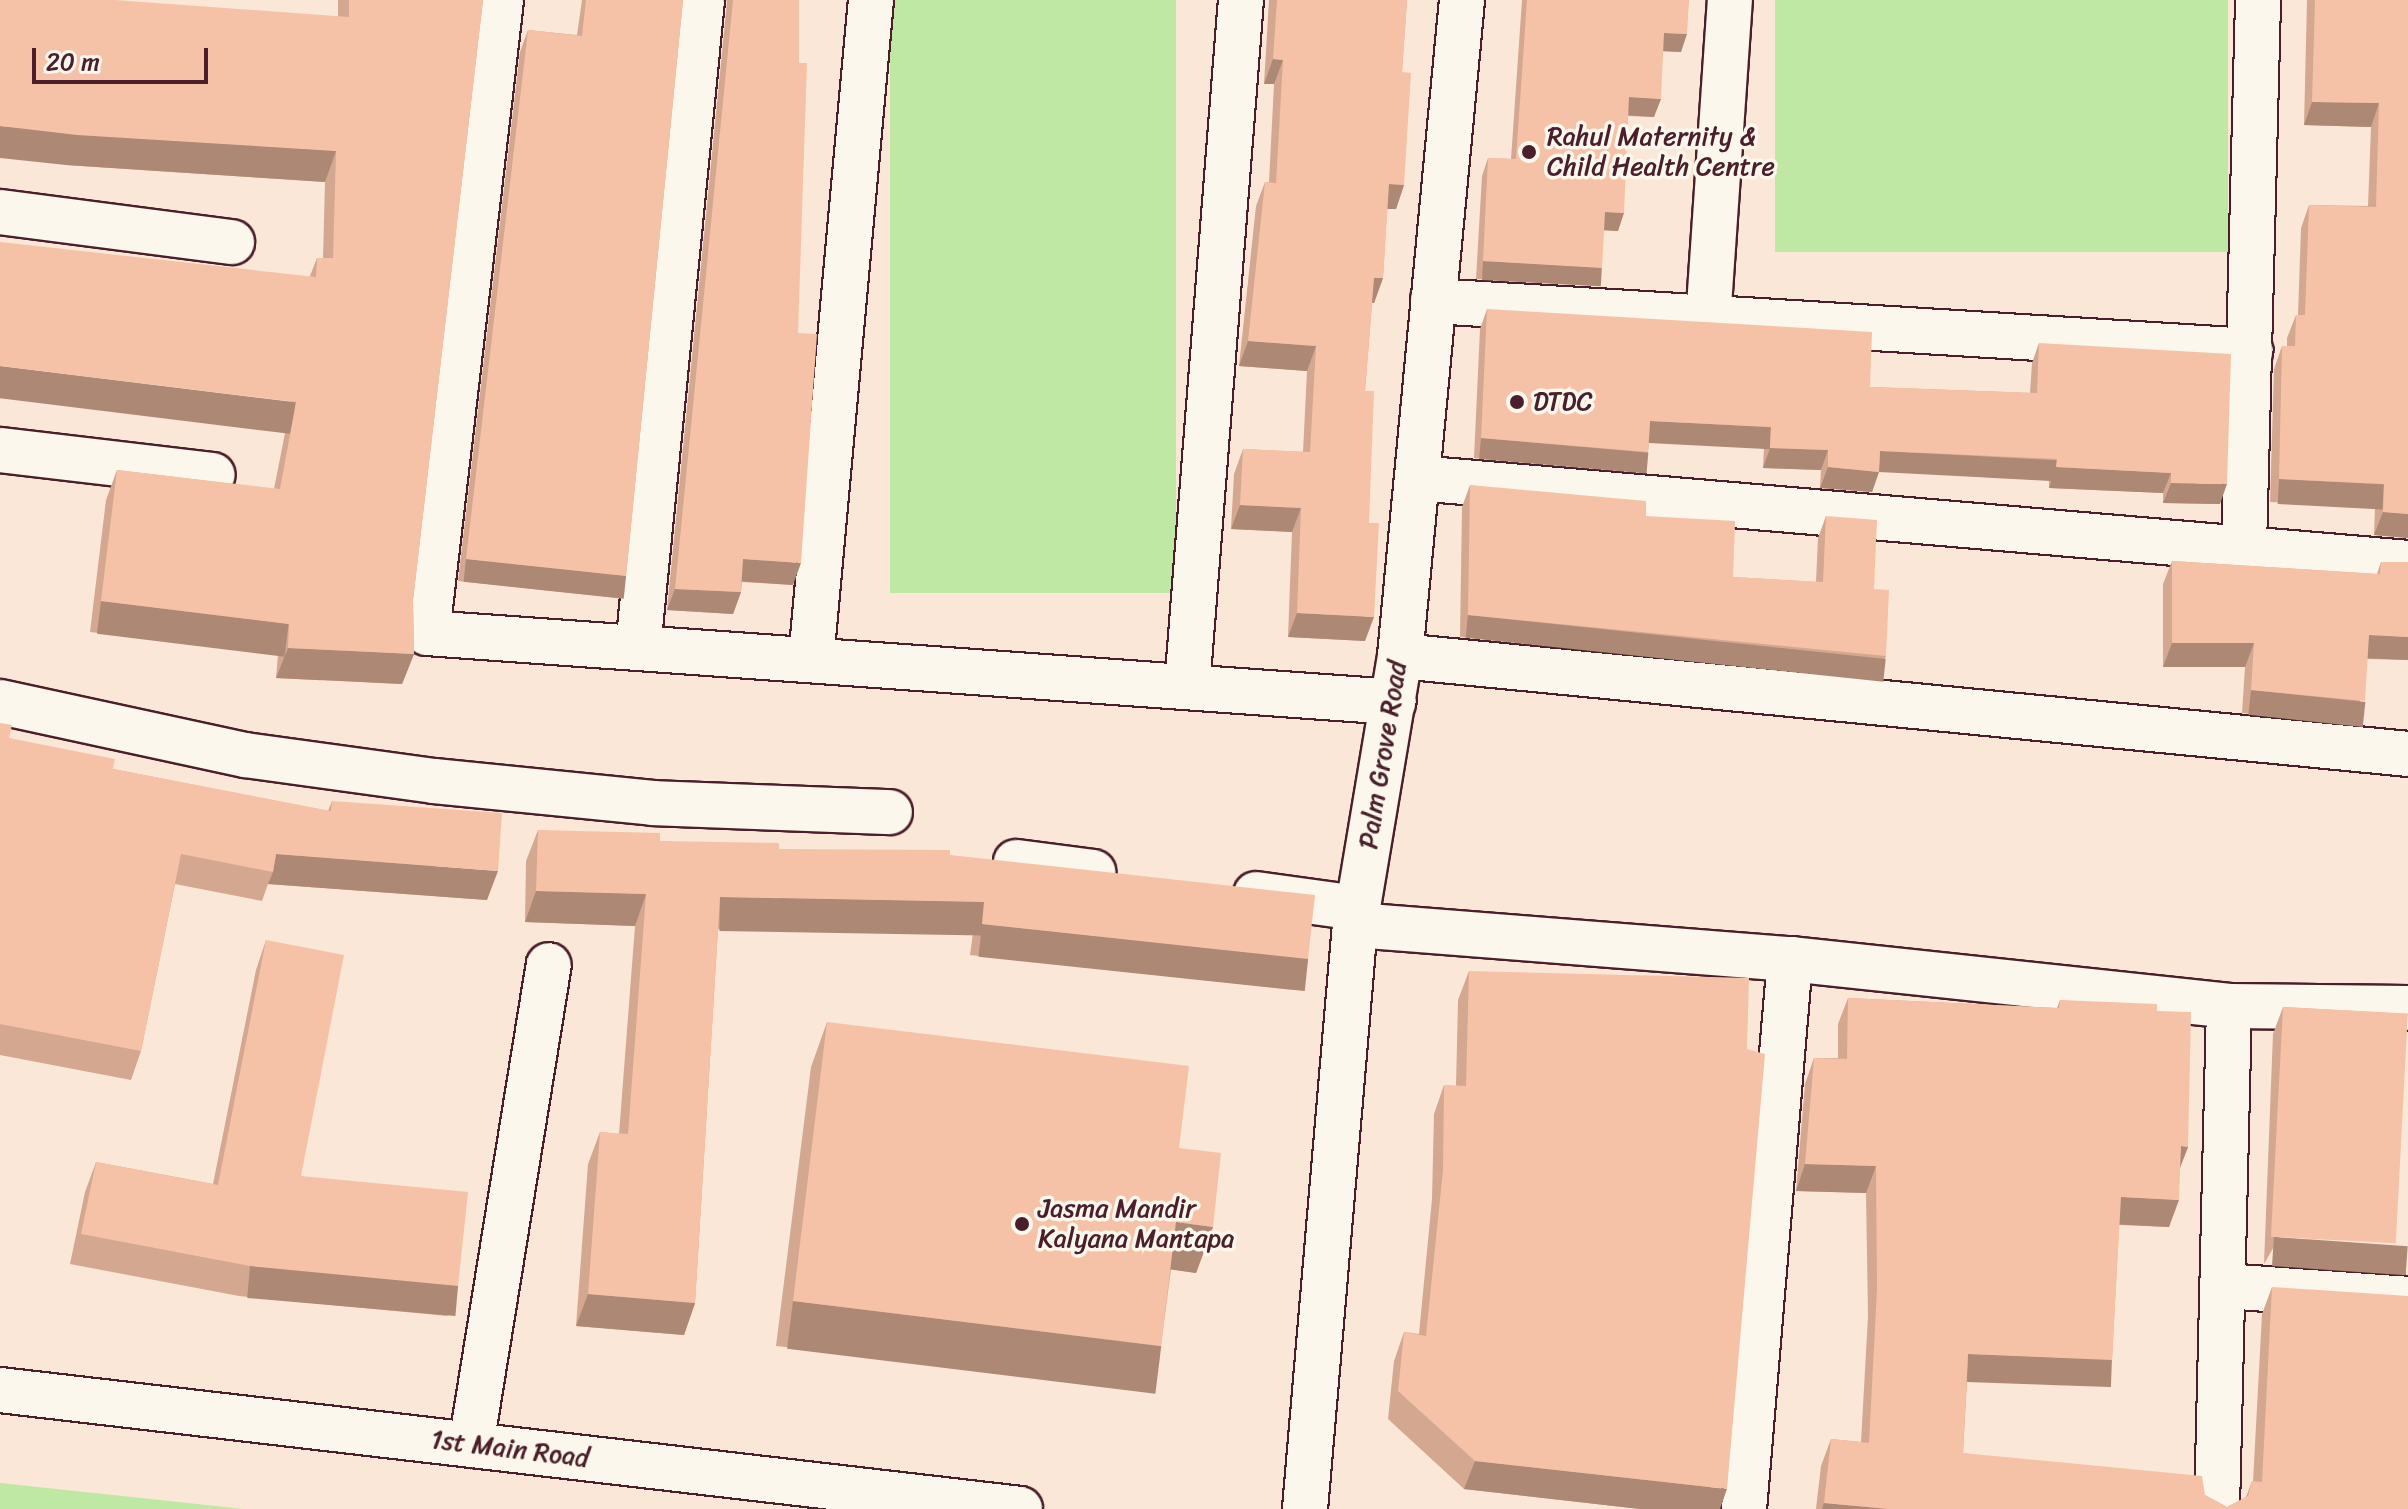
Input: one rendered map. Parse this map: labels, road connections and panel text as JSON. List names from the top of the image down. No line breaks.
{"streets":{"street":["Palm Grove Road","1st Main Road"]},"places":["Rahul Maternity & Child Health Centre","DTDC","Jasma Mandir Kalyana Mantapa"],"scale_bar":"20 m"}
